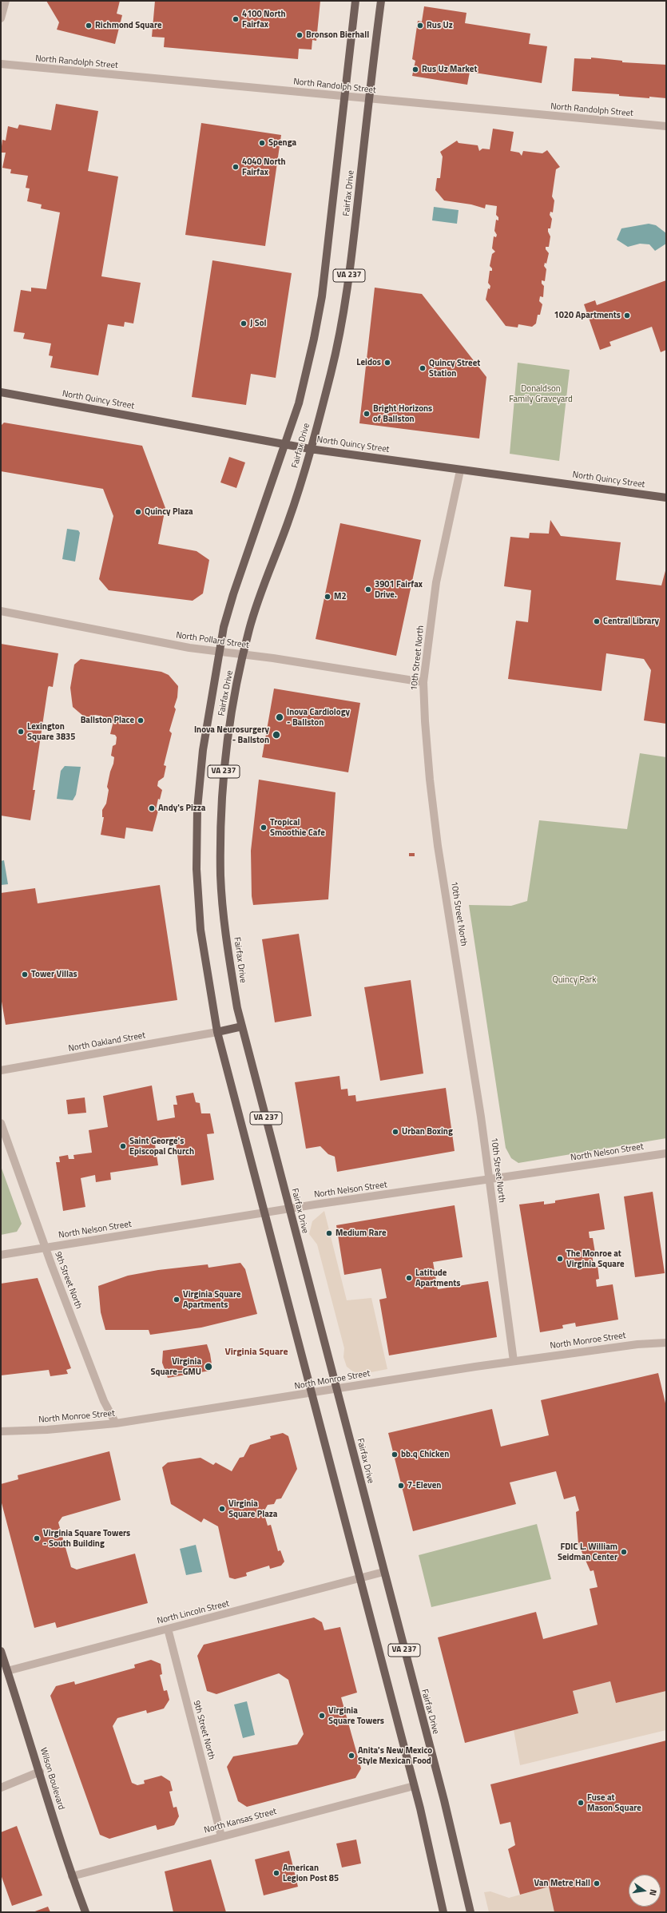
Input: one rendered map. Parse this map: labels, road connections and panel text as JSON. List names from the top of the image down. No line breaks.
{"streets":{"main road":["Fairfax Drive","VA 237","North Quincy Street","Wilson Boulevard"],"street":["North Randolph Street","North Pollard Street","10th Street North","North Oakland Street","North Nelson Street","9th Street North","North Monroe Street","North Lincoln Street","North Kansas Street"]},"crossings":[["North Randolph Street","Fairfax Drive"],["Fairfax Drive","North Quincy Street"],["Fairfax Drive","North Pollard Street"],["Fairfax Drive","North Oakland Street"],["Fairfax Drive","North Nelson Street"],["Fairfax Drive","North Monroe Street"],["Fairfax Drive","North Lincoln Street"],["Fairfax Drive","North Kansas Street"],["North Quincy Street","10th Street North"],["North Pollard Street","10th Street North"],["10th Street North","North Nelson Street"],["10th Street North","North Monroe Street"],["North Nelson Street","9th Street North"],["9th Street North","North Monroe Street"],["9th Street North","North Lincoln Street"],["9th Street North","North Kansas Street"],["North Lincoln Street","Wilson Boulevard"],["Wilson Boulevard","North Kansas Street"]],"districts":["Virginia Square"],"parks":["Donaldson Family Graveyard","Quincy Park"],"places":["4100 North Fairfax","Richmond Square","Rus Uz","Bronson Bierhall","Rus Uz Market","Spenga","4040 North Fairfax","1020 Apartments","J Sol","Leidos","Quincy Street Station","Bright Horizons of Ballston","Quincy Plaza","3901 Fairfax Drive.","M2","Central Library","Inova Cardiology - Ballston","Ballston Place","Lexington Square 3835","Inova Neurosurgery - Ballston","Andy's Pizza","Tropical Smoothie Cafe","Tower Villas","Urban Boxing","Saint George's Episcopal Church","Medium Rare","The Monroe at Virginia Square","Latitude Apartments","Virginia Square Apartments","Virginia Square–GMU","bb.q Chicken","7-Eleven","Virginia Square Plaza","Virginia Square Towers - South Building","FDIC L. William Seidman Center","Virginia Square Towers","Anita's New Mexico Style Mexican Food","Fuse at Mason Square","American Legion Post 85","Van Metre Hall"],"north":"right"}
